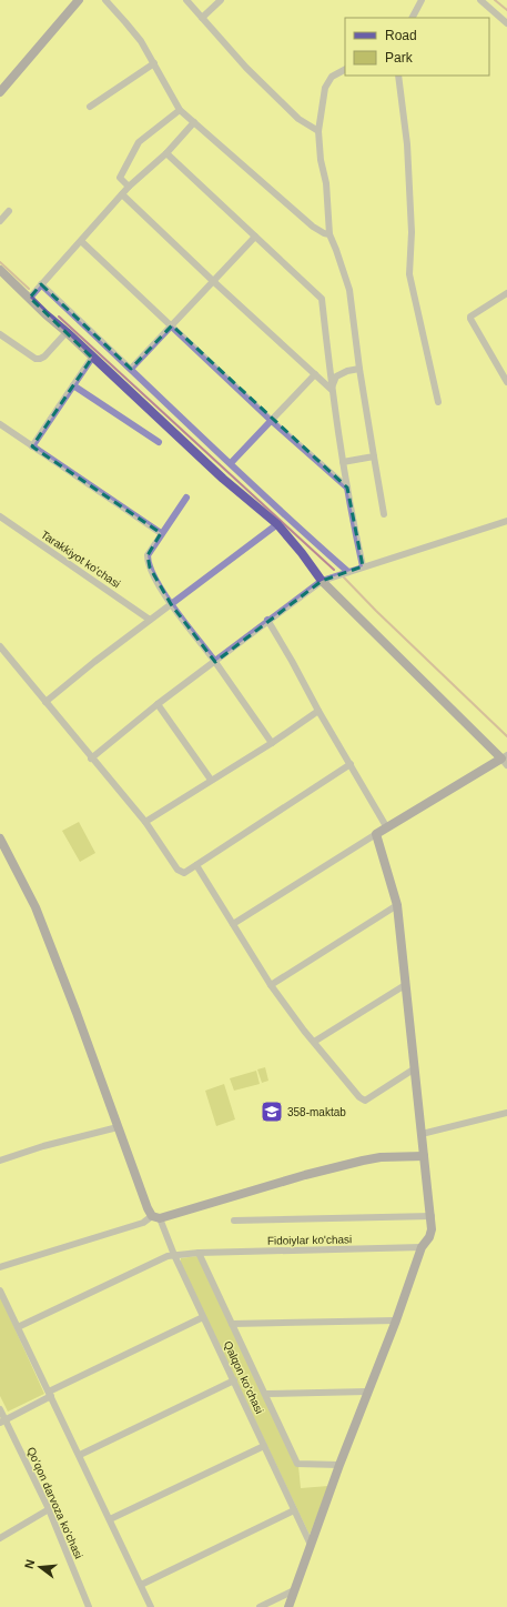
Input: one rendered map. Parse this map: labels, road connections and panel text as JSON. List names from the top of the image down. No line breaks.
{"streets":{"street":["Tarakkiyot ko'chasi","Fidoiylar ko'chasi","Qalqon ko'chasi","Qo'qon darvoza ko'chasi"]},"crossings":[["Fidoiylar ko'chasi","Qalqon ko'chasi"]],"places":{"school or university":["358-maktab"]},"legend":["Road","Park"],"north":"left"}
